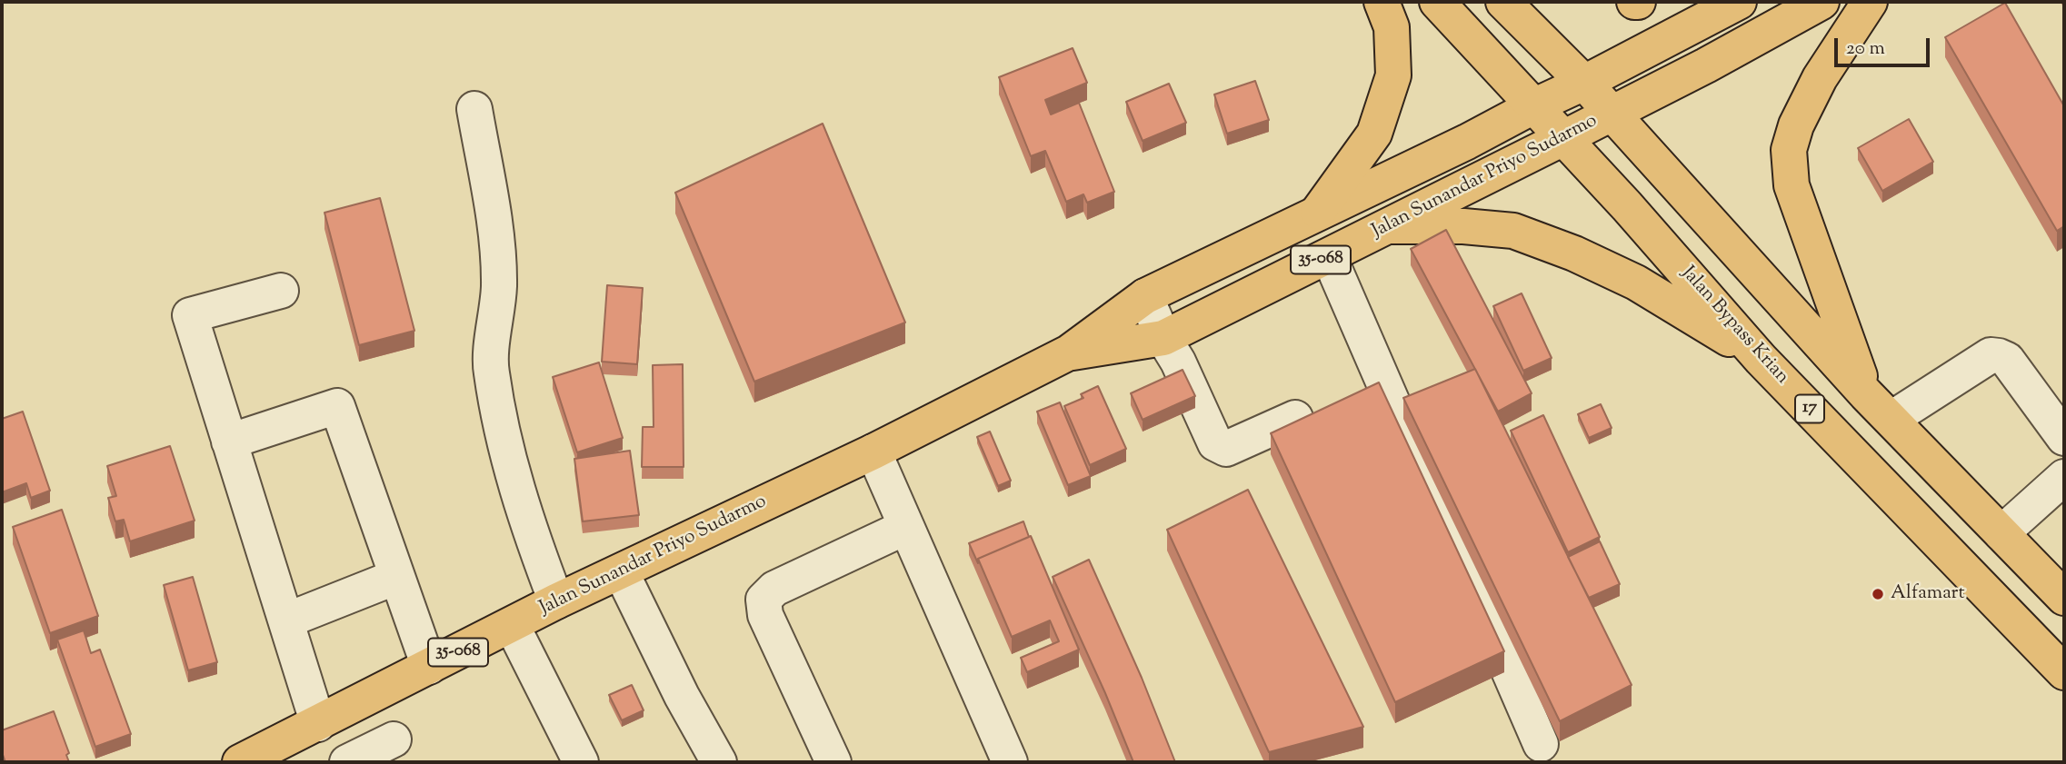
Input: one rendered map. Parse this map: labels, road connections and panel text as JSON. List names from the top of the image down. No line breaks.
{"streets":{"main road":["Jalan Sunandar Priyo Sudarmo","35-068","Jalan Bypass Krian","17"]},"crossings":[["Jalan Sunandar Priyo Sudarmo","Jalan Bypass Krian"]],"places":["Alfamart"],"scale_bar":"20 m"}
